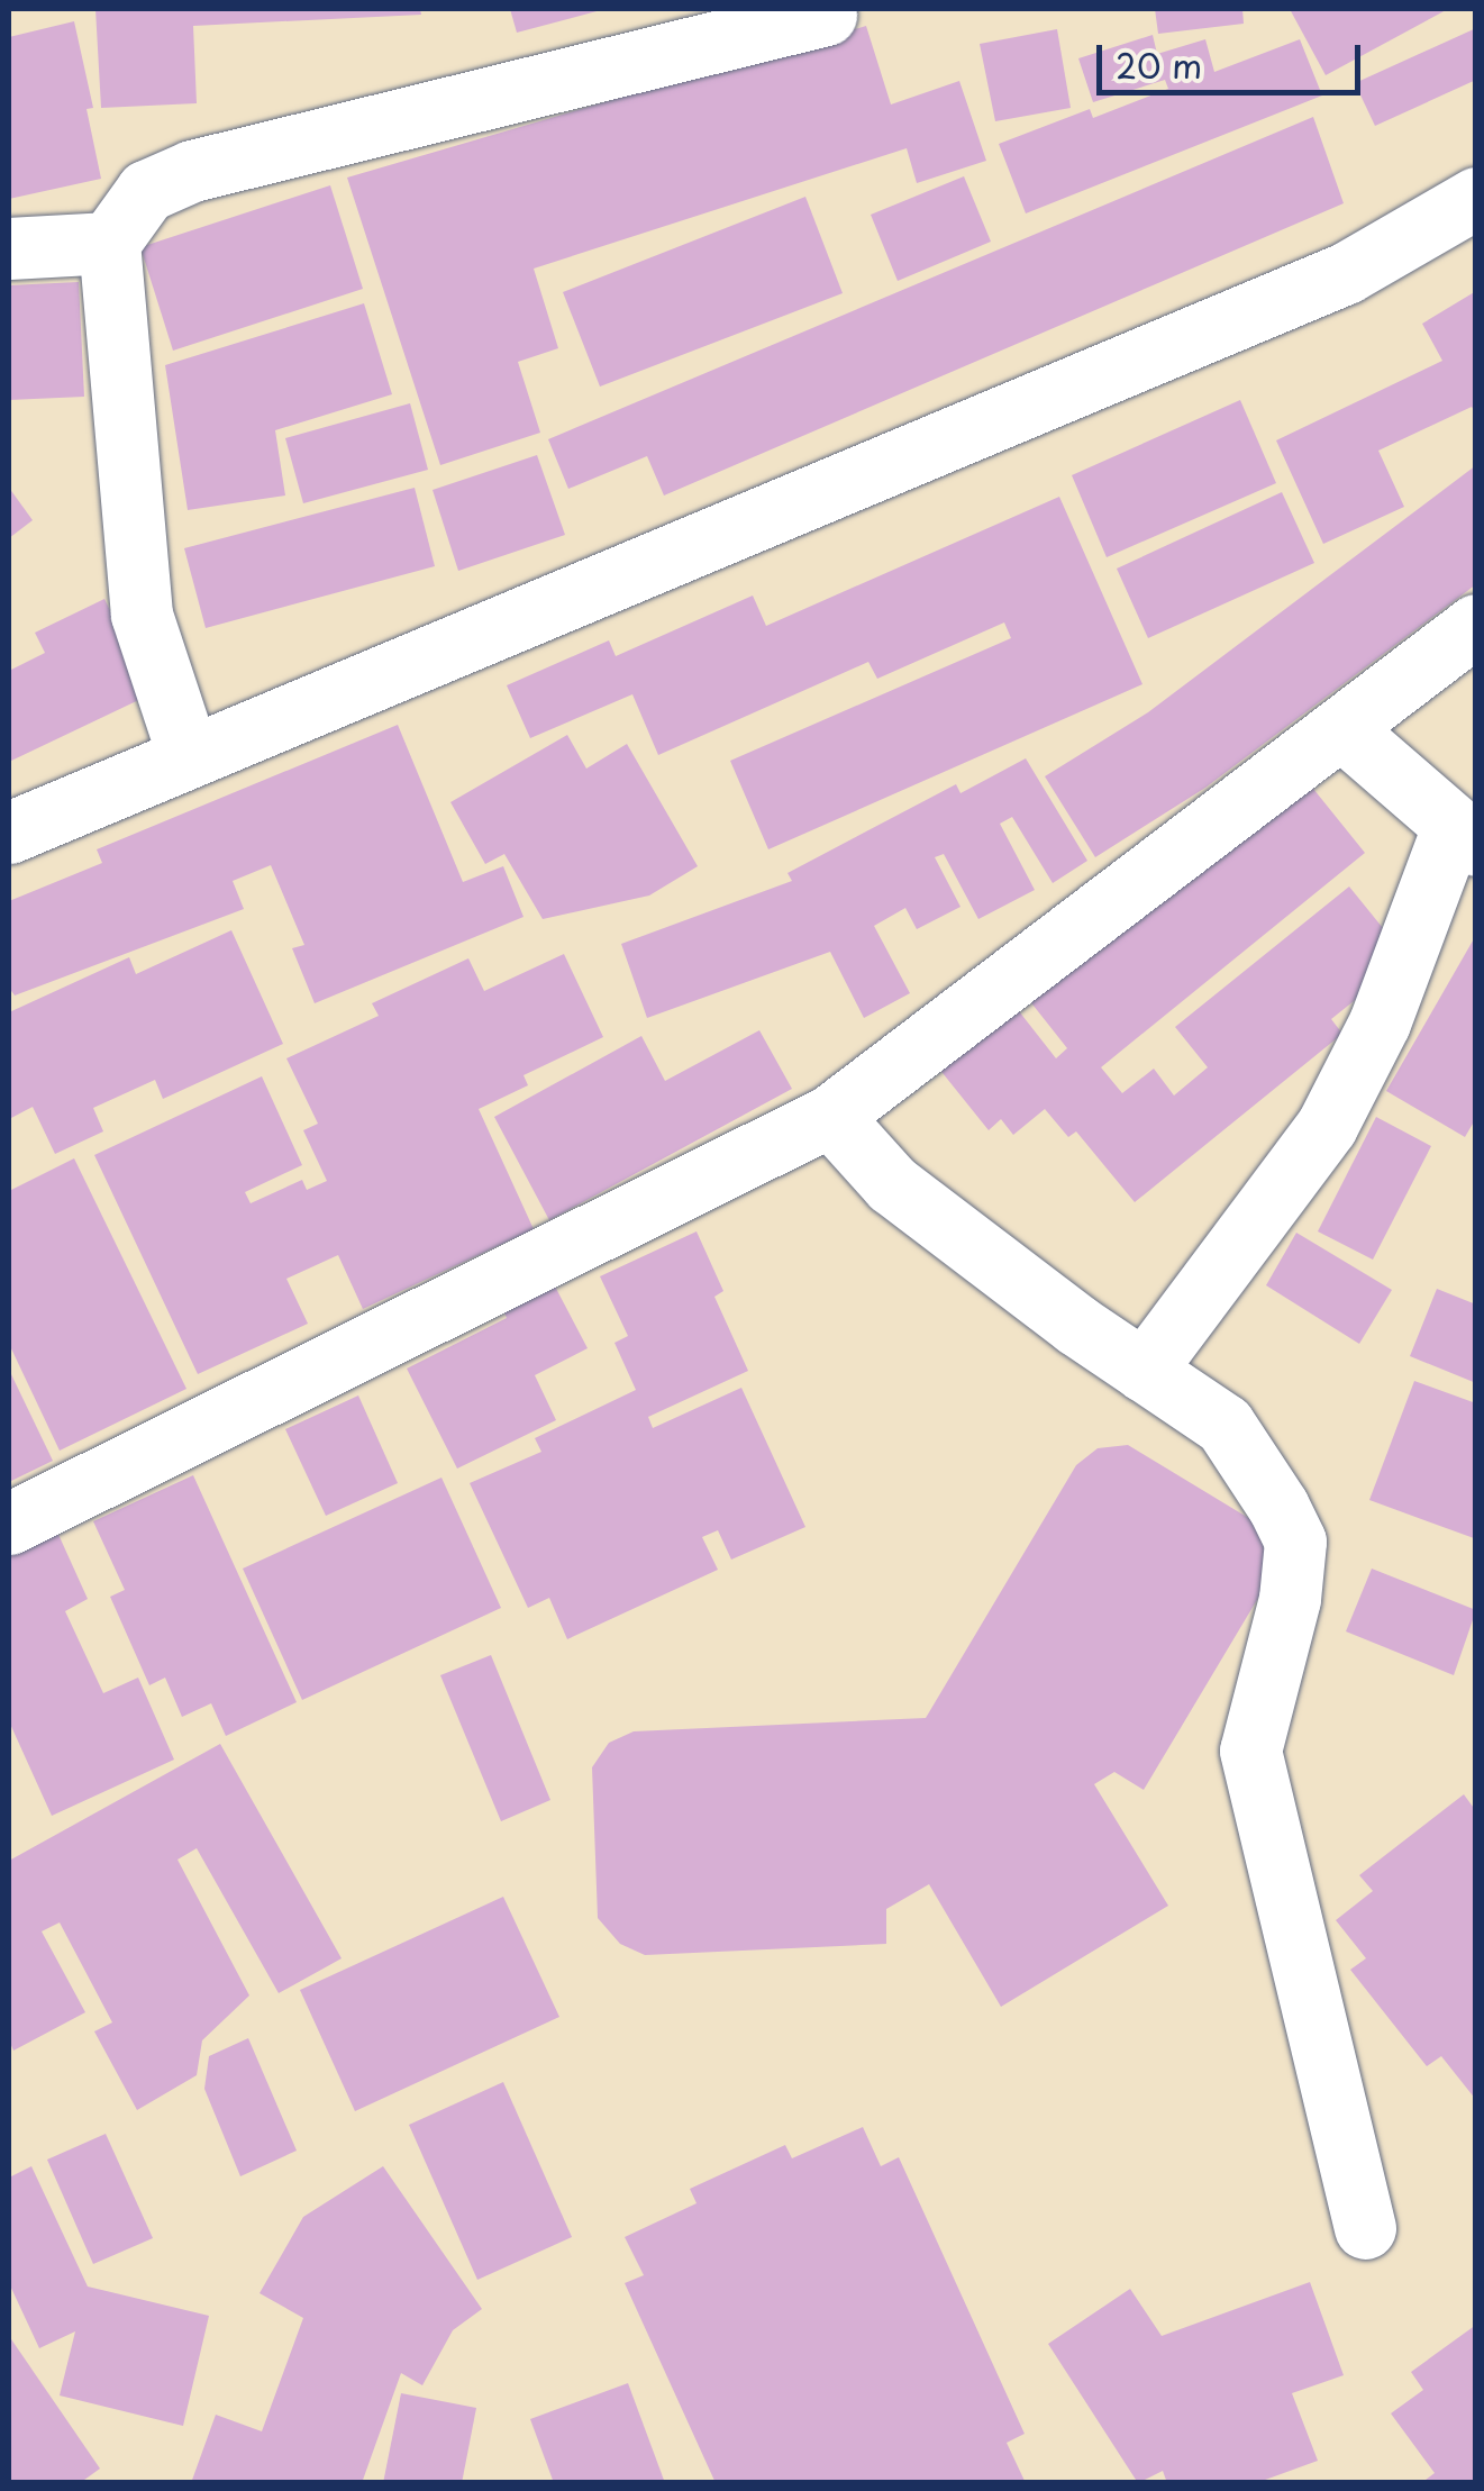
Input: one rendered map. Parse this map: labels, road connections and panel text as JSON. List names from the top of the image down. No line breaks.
{"scale_bar":"20 m"}
